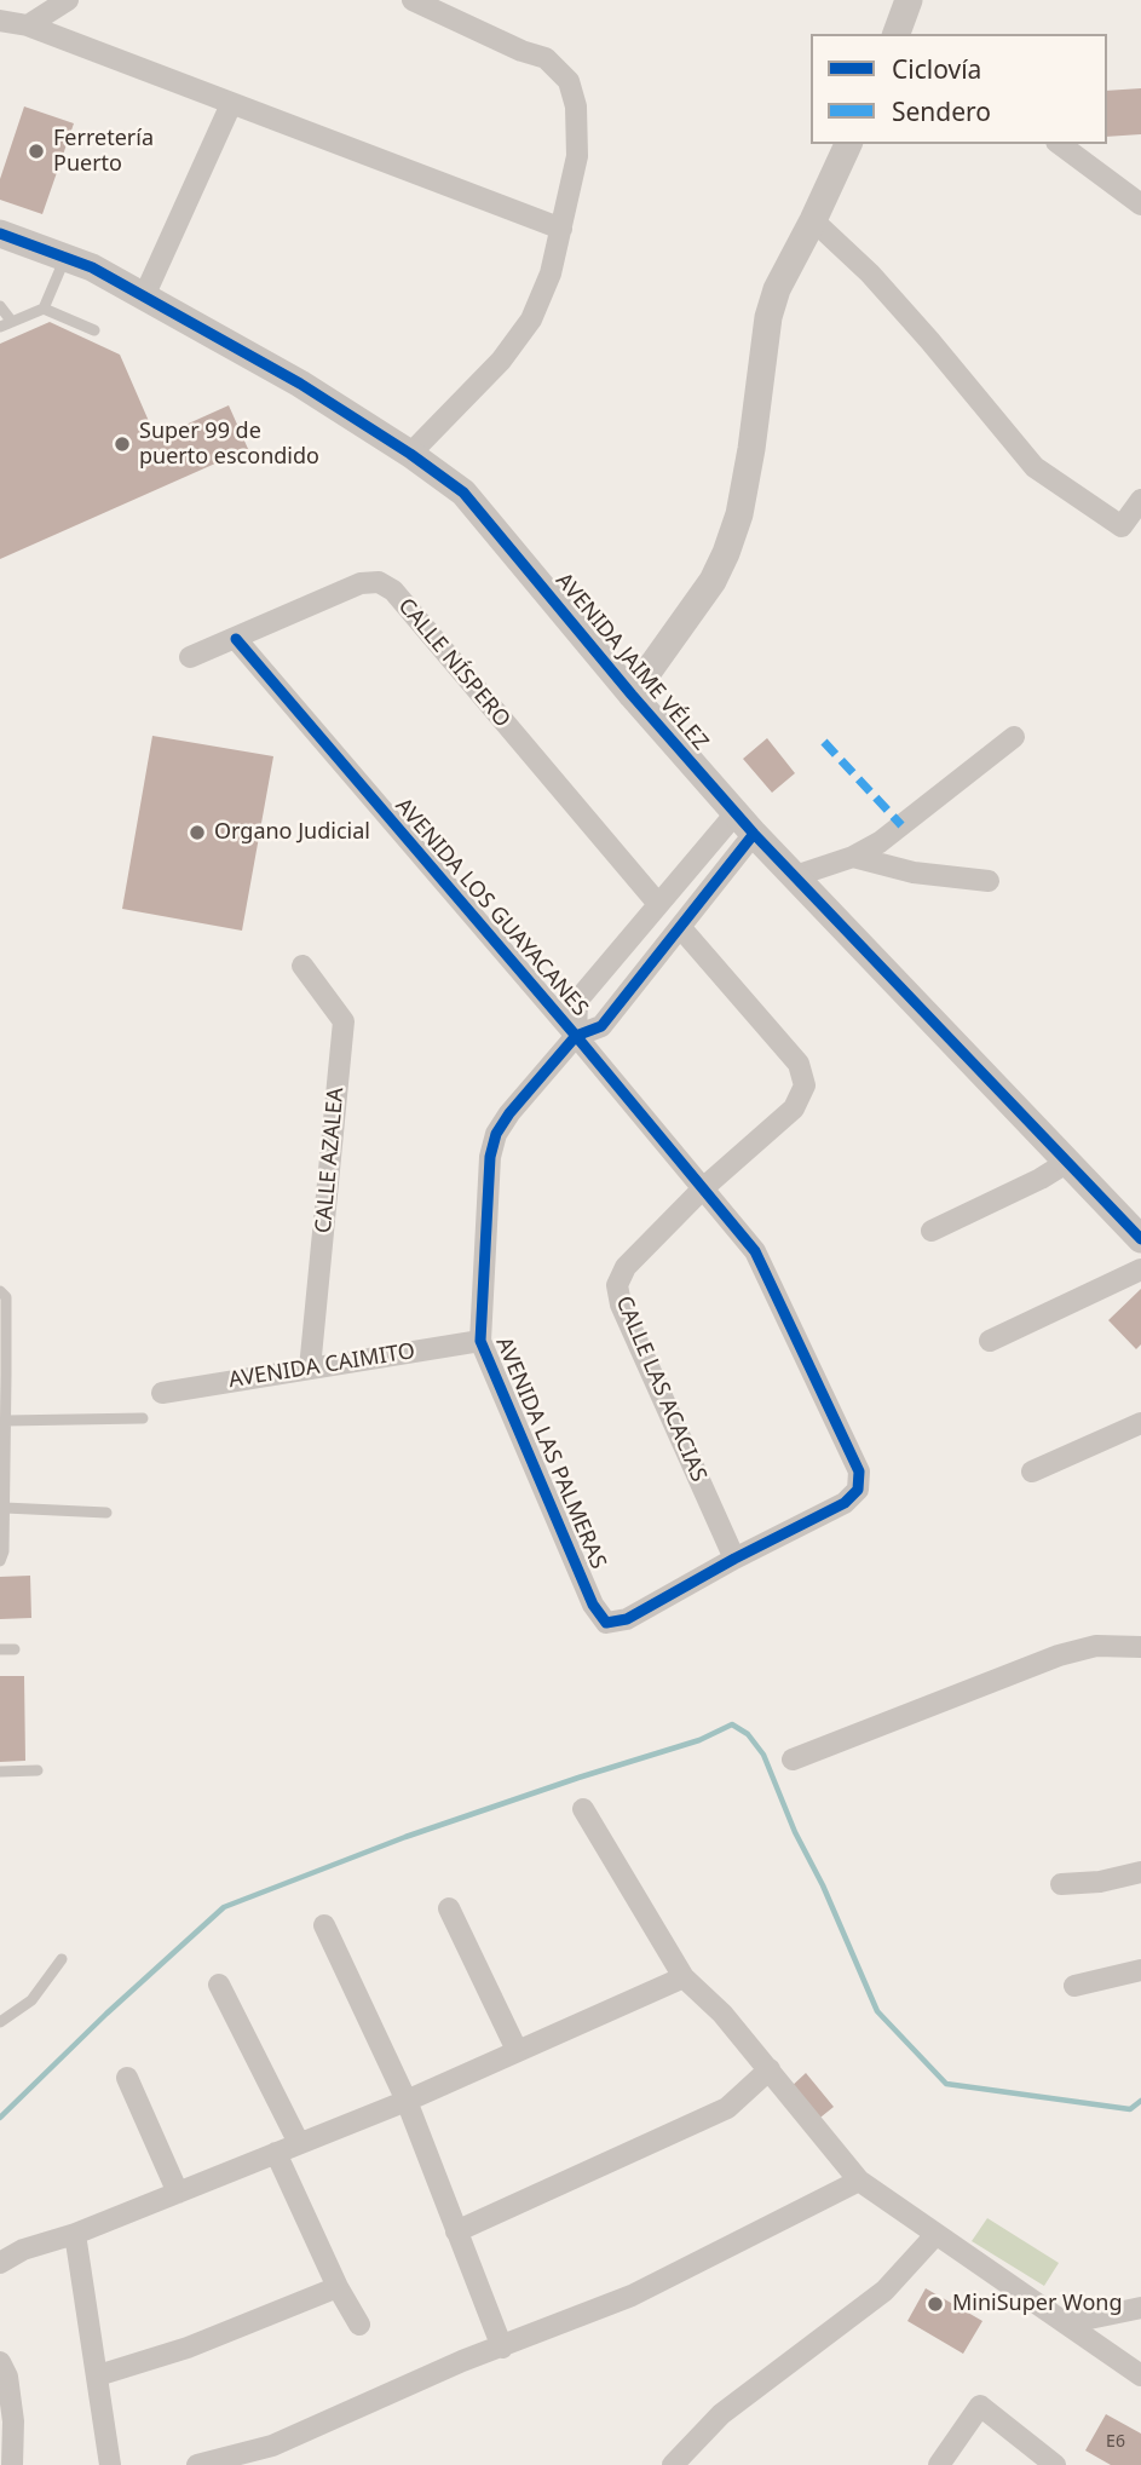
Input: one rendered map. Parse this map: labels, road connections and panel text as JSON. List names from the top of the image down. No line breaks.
{"streets":{"street":["AVENIDA JAIME VÉLEZ","CALLE NÍSPERO","AVENIDA LOS GUAYACANES","CALLE AZALEA","AVENIDA CAIMITO","CALLE LAS ACACIAS","AVENIDA LAS PALMERAS"]},"crossings":[["AVENIDA JAIME VÉLEZ","AVENIDA LAS PALMERAS"],["CALLE NÍSPERO","AVENIDA LOS GUAYACANES"],["AVENIDA LOS GUAYACANES","CALLE LAS ACACIAS"],["AVENIDA LOS GUAYACANES","AVENIDA LAS PALMERAS"],["CALLE AZALEA","AVENIDA CAIMITO"],["AVENIDA CAIMITO","AVENIDA LAS PALMERAS"],["CALLE LAS ACACIAS","AVENIDA LAS PALMERAS"]],"places":["Ferretería Puerto","Super 99 de puerto escondido","Organo Judicial","MiniSuper Wong"],"house_numbers":["E6"],"legend":["Ciclovía","Sendero"]}
